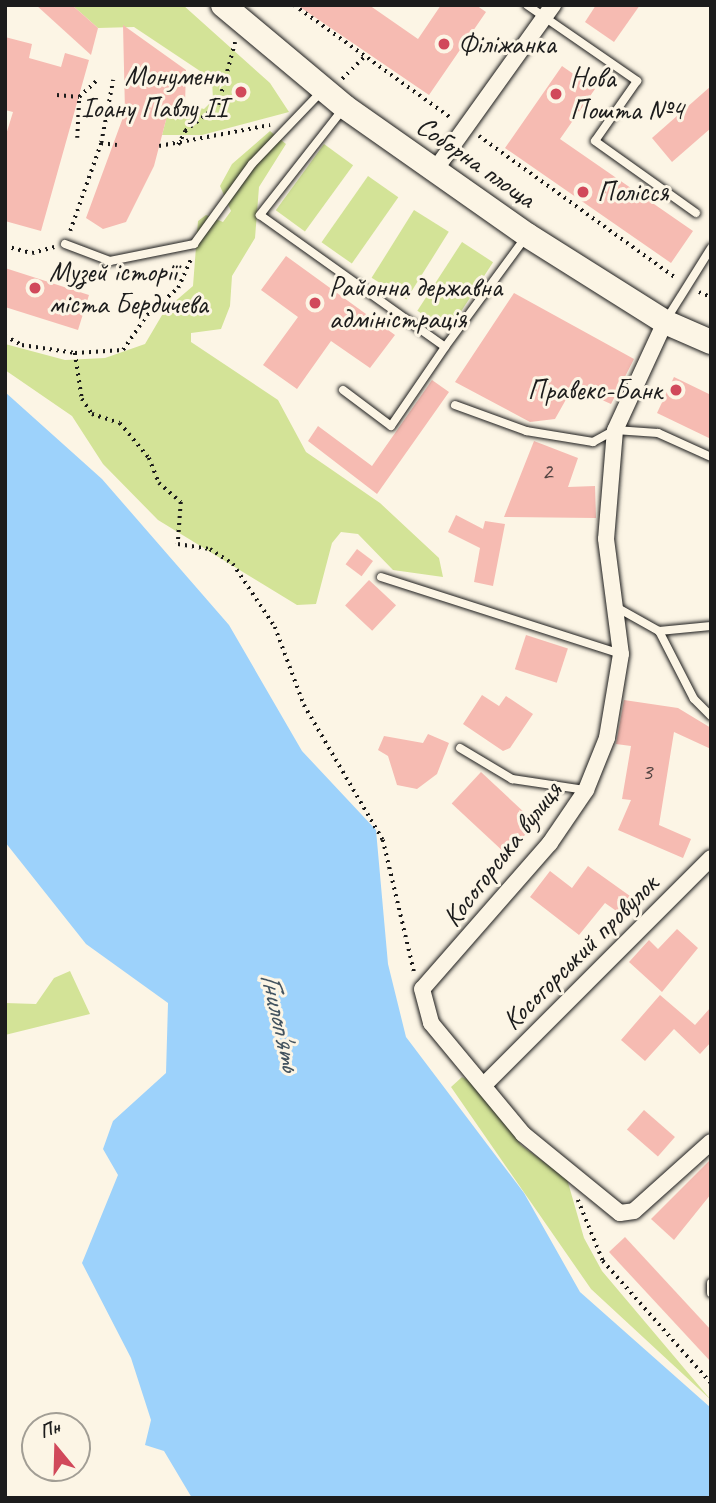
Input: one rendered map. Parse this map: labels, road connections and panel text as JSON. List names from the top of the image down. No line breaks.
{"streets":{"main road":["Соборна площа"],"street":["Косогорська вулиця","Косогорський провулок"]},"crossings":[["Соборна площа","Косогорська вулиця"]],"water":["Гнилоп'ять"],"places":["Філіжанка","Монумент Іоану Павлу ІІ","Нова Пошта №4","Полісся","Музей історії міста Бердичева","Районна державна адміністрація","Правекс-Банк"],"house_numbers":["2","3"],"north":"top"}
